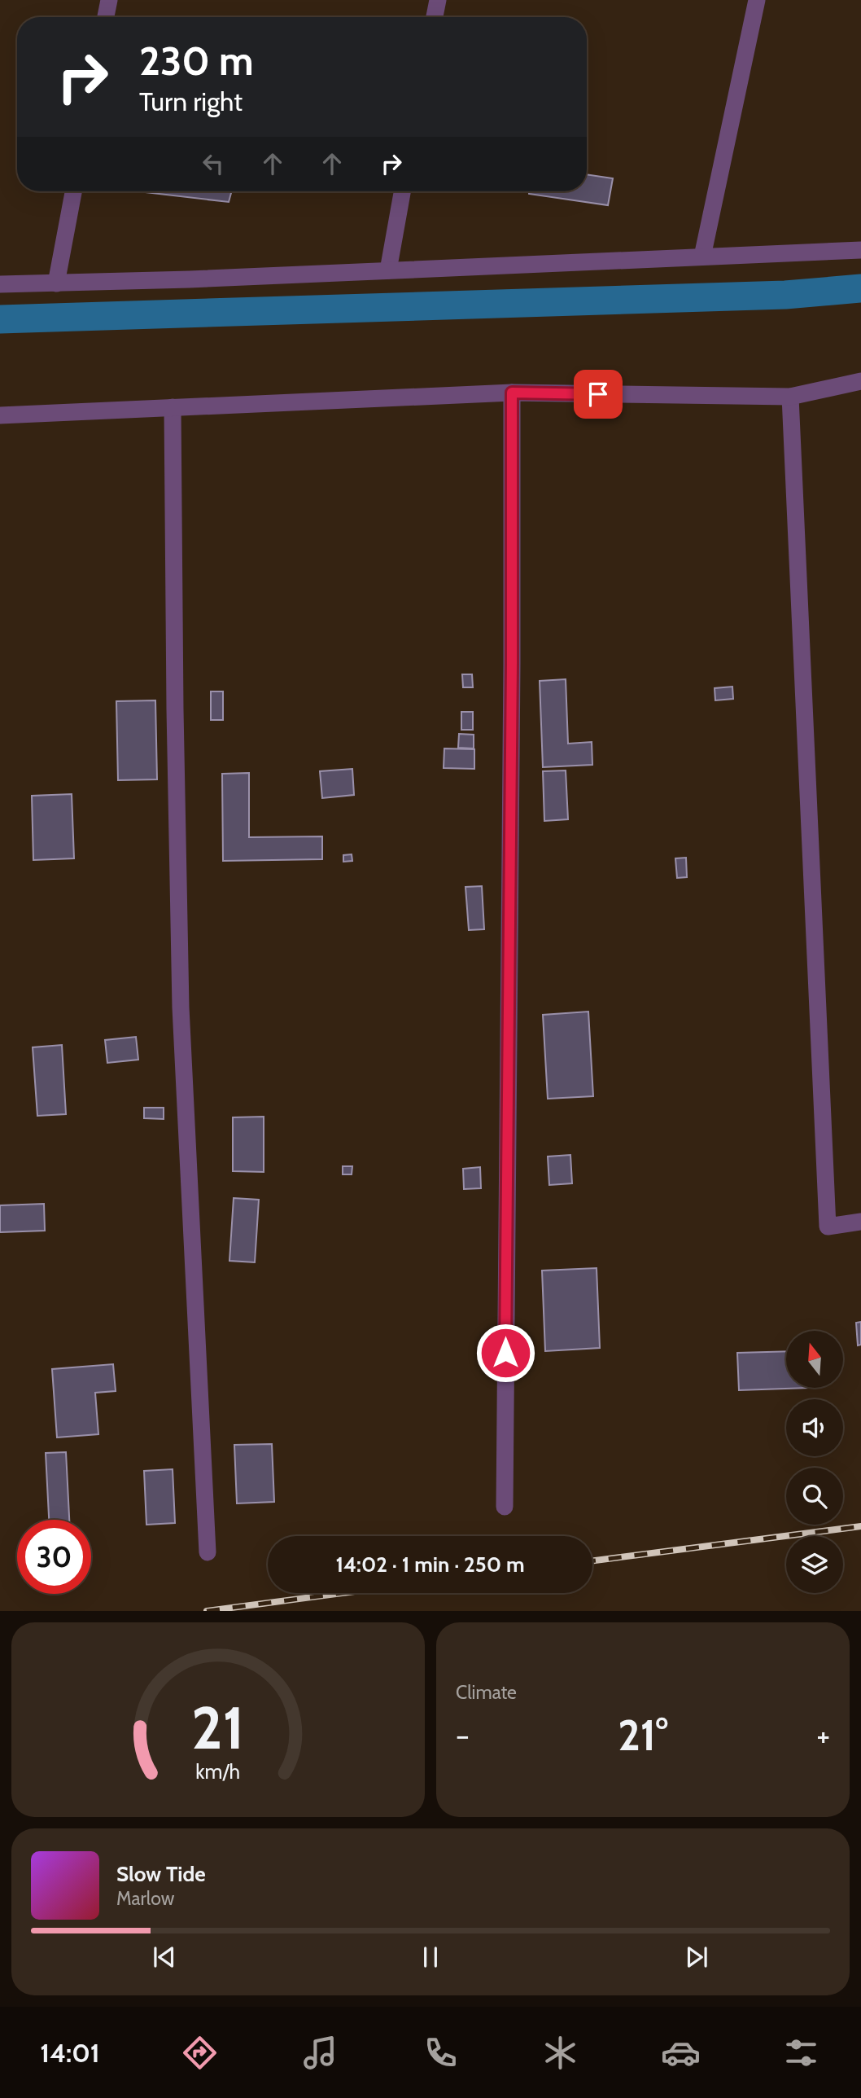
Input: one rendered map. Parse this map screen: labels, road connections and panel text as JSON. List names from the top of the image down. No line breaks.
{"north":"top","page":{"turn":["230 m","Turn right"],"limit":"30","trip":"14:02 · 1 min · 250 m","tile":"Climate","heat":["−","21°","+"],"song":["Slow Tide","Marlow"],"tabs":"14:01","gauge":["21","km/h"]}}
